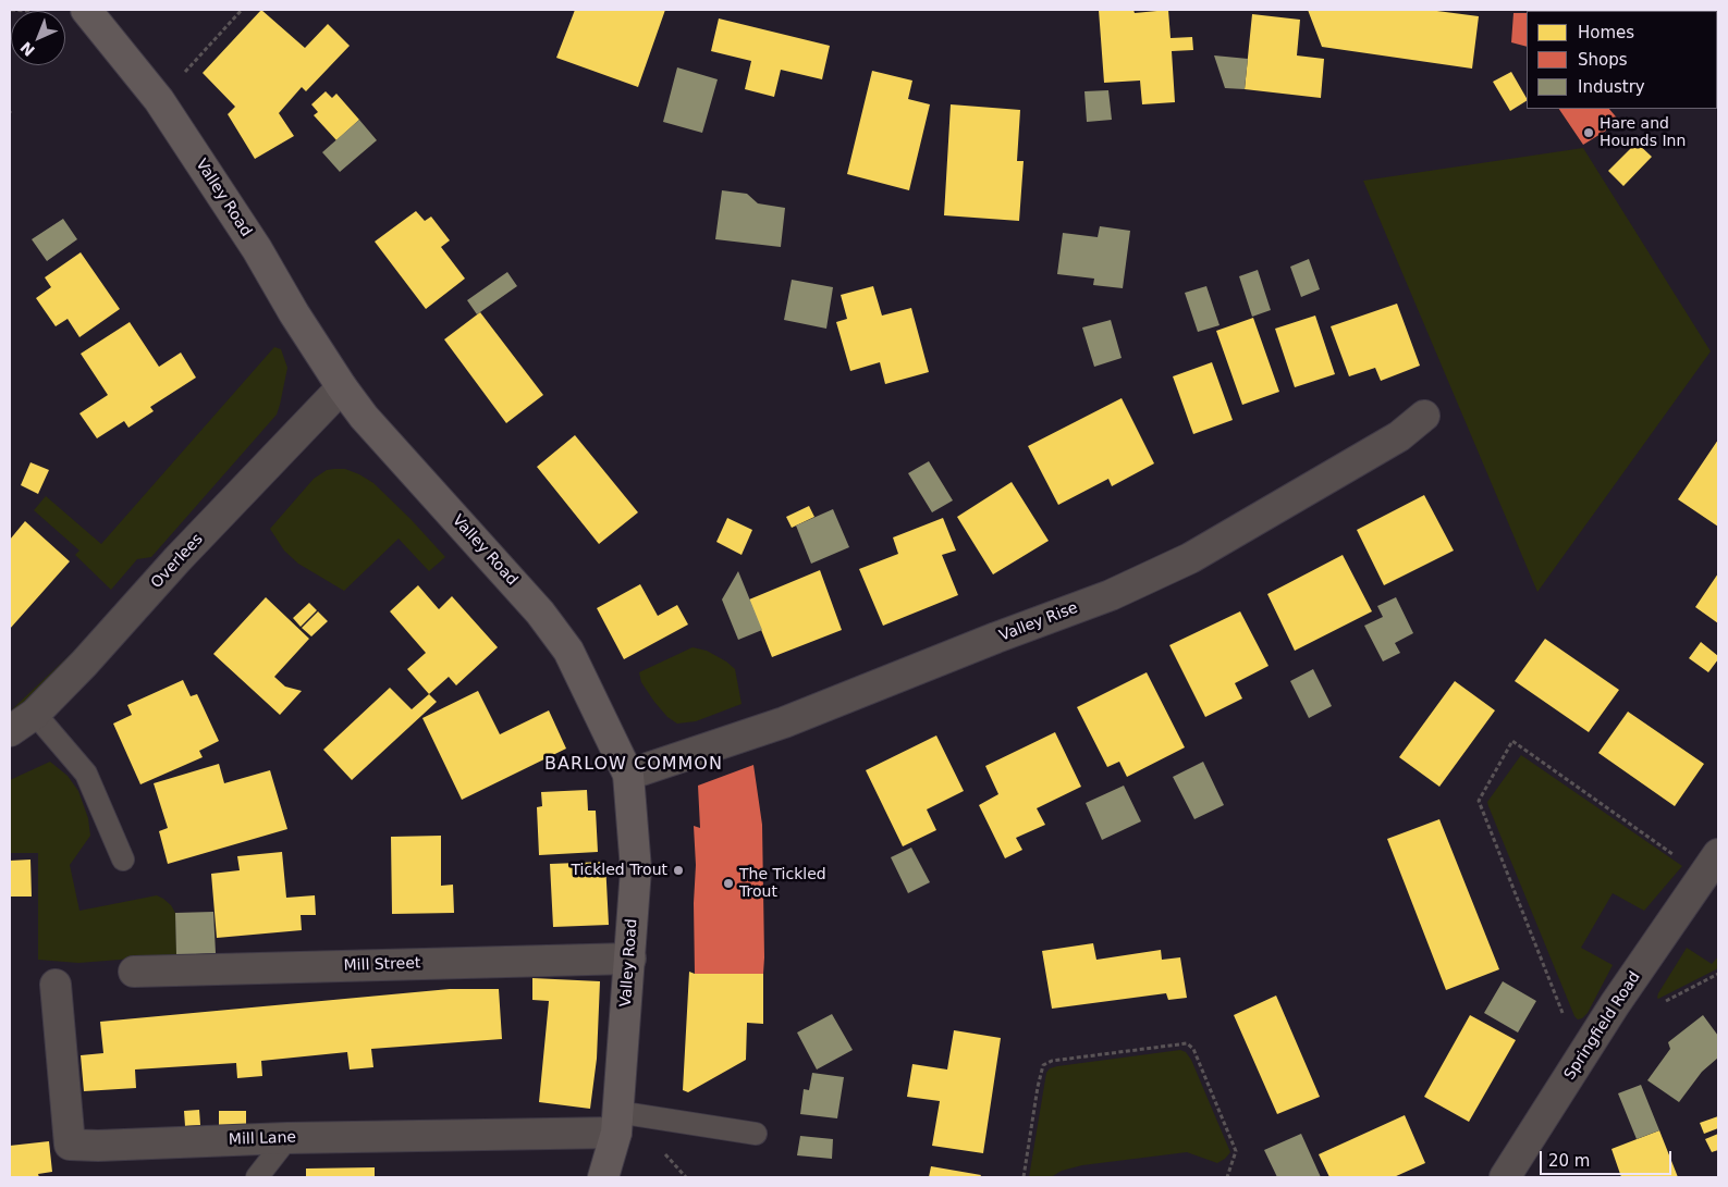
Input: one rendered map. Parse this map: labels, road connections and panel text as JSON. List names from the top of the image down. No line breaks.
{"streets":{"main road":["Valley Road"],"street":["Overlees","Valley Rise","Mill Street","Springfield Road","Mill Lane"]},"crossings":[["Valley Road","Overlees"],["Valley Road","Valley Rise"],["Valley Road","Mill Street"],["Valley Road","Mill Lane"]],"districts":["BARLOW COMMON"],"places":["Hare and Hounds Inn","Tickled Trout","The Tickled Trout"],"legend":["Homes","Shops","Industry"],"scale_bar":"20 m","north":"bottom left"}
